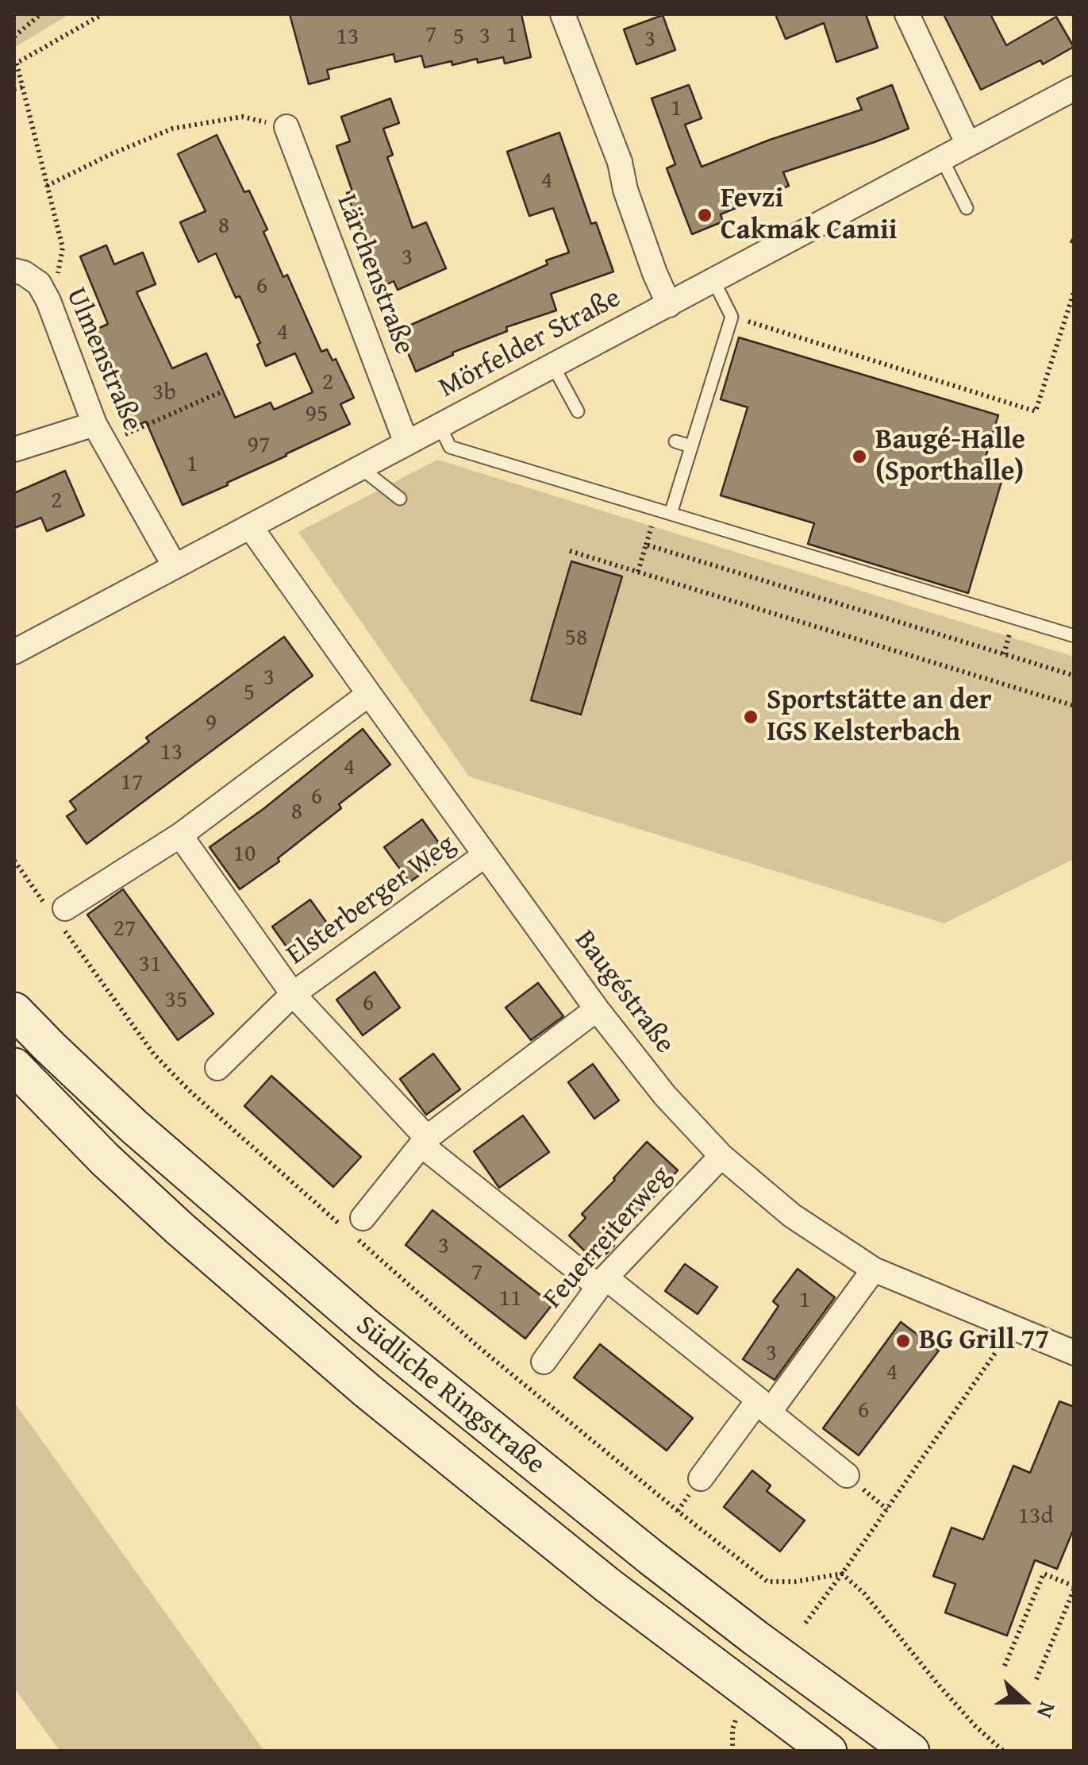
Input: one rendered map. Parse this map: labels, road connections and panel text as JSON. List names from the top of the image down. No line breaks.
{"streets":{"main road":["Südliche Ringstraße"],"street":["Lärchenstraße","Mörfelder Straße","Ulmenstraße","Elsterberger Weg","Baugéstraße","Feuerreiterweg"]},"crossings":[["Lärchenstraße","Mörfelder Straße"],["Mörfelder Straße","Ulmenstraße"],["Mörfelder Straße","Baugéstraße"],["Elsterberger Weg","Baugéstraße"],["Elsterberger Weg","Feuerreiterweg"],["Baugéstraße","Feuerreiterweg"]],"places":["Fevzi Cakmak Camii","Baugé-Halle (Sporthalle)","Sportstätte an der IGS Kelsterbach","BG Grill 77"],"house_numbers":["7","1","3","13","5","3","1","4","8","3","6","4","2","3b","95","97","1","2","58","3","5","9","13","4","17","6","8","10","27","31","35","6","3","7","11","1","3","4","6","13d"],"north":"right"}
